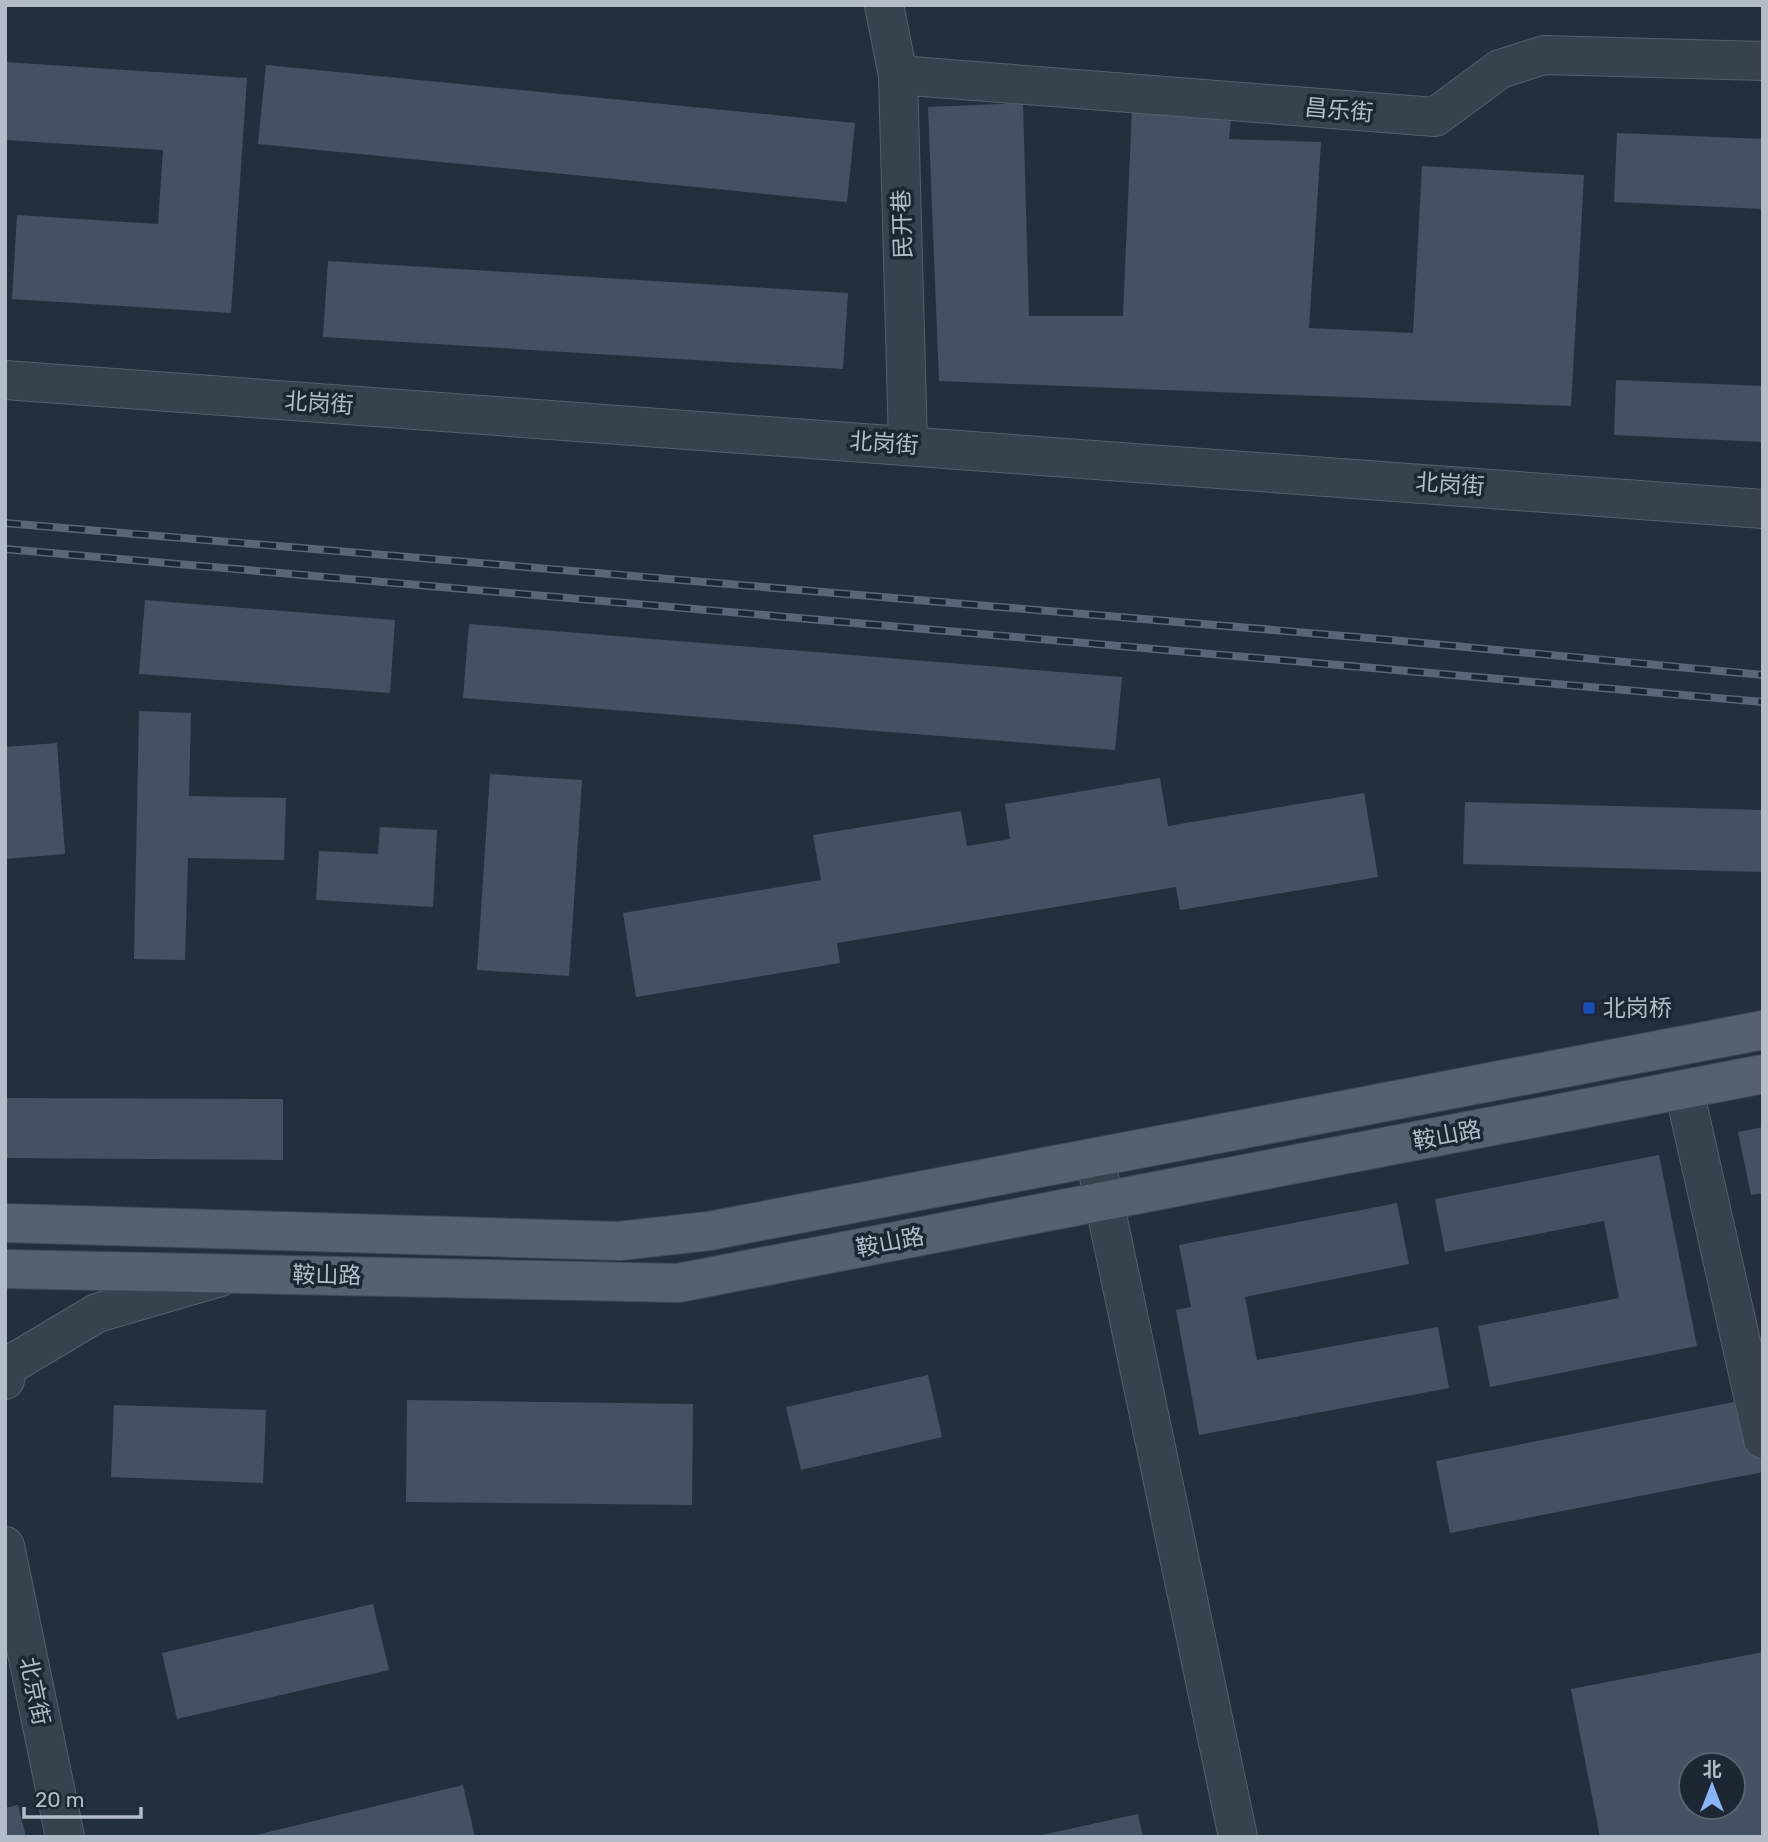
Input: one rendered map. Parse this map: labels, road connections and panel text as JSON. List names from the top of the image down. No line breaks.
{"streets":{"main road":["鞍山路"],"street":["昌乐街","民开巷","北岗街","北京街"]},"crossings":[["昌乐街","民开巷"],["民开巷","北岗街"]],"places":{"transit":["北岗桥"]},"scale_bar":"20 m","north":"top"}
